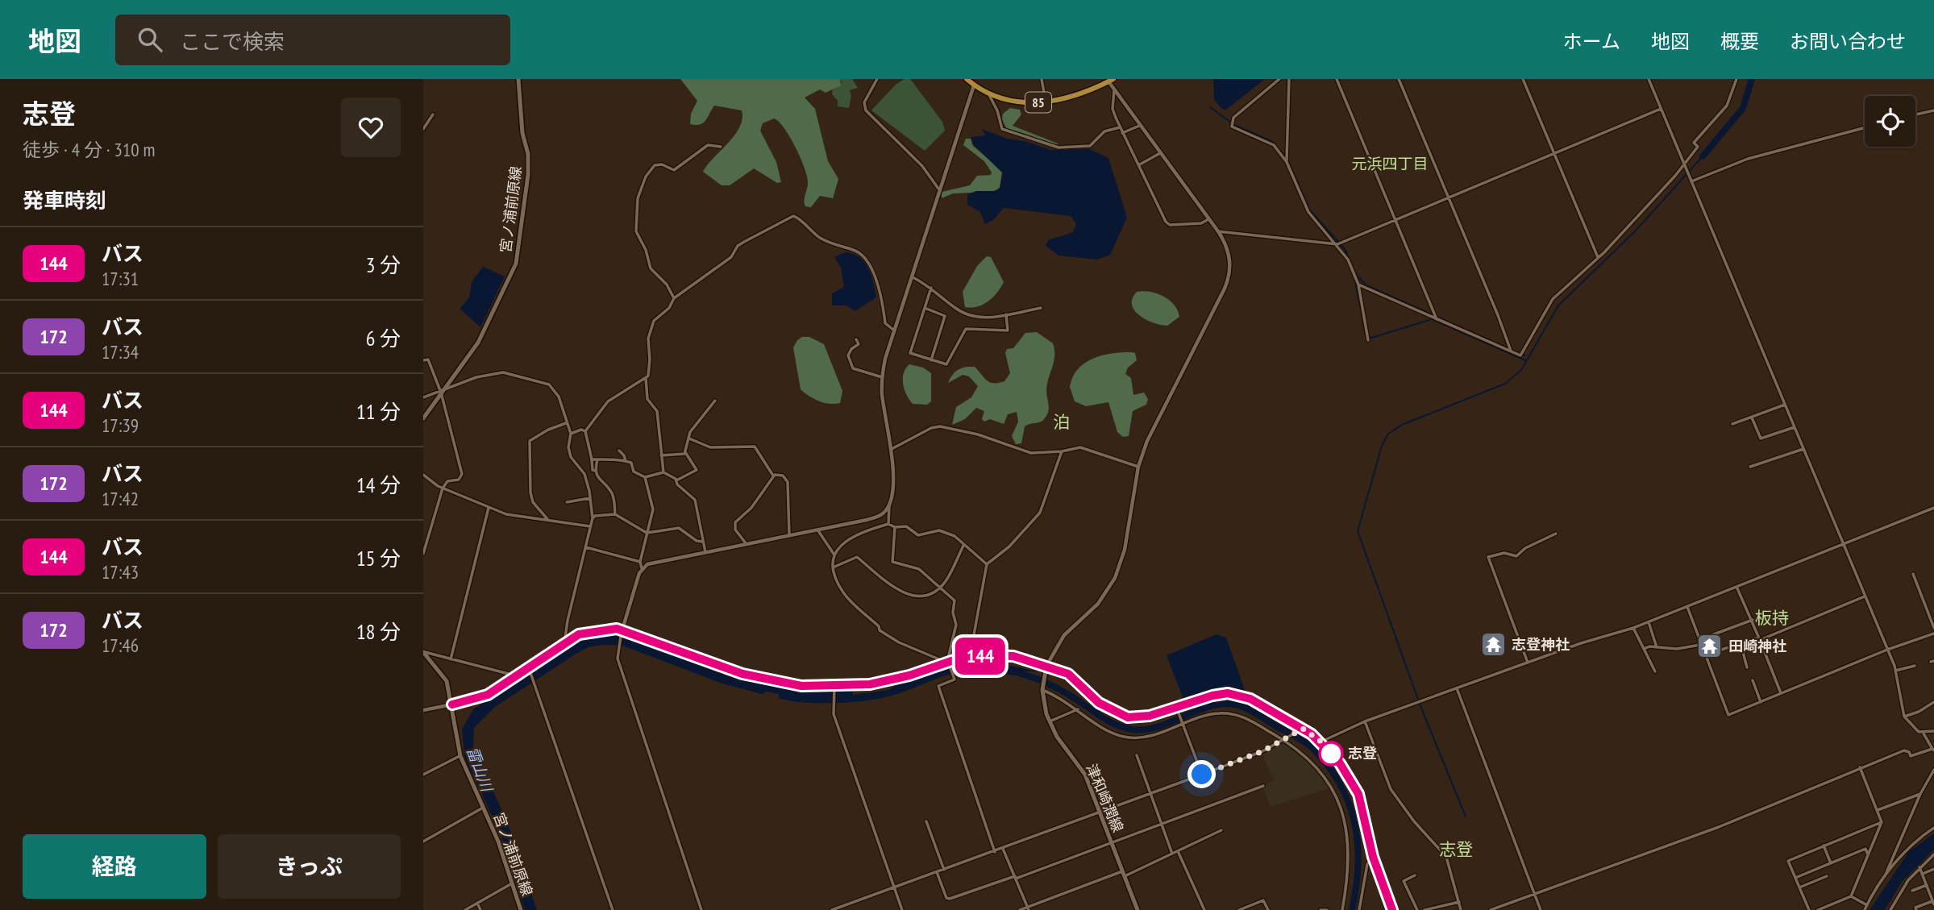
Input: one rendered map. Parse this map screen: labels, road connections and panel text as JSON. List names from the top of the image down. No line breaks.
{"streets":{"main road":["85","宮ノ浦前原線","津和崎潤線"]},"districts":["元浜四丁目","泊","板持","志登"],"water":["雷山川"],"places":{"temple":["志登神社","田崎神社"],"other":["志登"]},"lines":["bus line 144"],"page":{"header":"地図","search":"ここで検索","nav":["ホーム","地図","概要","お問い合わせ"],"heading":[["志登","徒歩 · 4 分 · 310 m"],"発車時刻"],"on_map":"144","list":[{"mark":"144","name":"バス","note":"17:31","value":"3 分"},{"mark":"172","name":"バス","note":"17:34","value":"6 分"},{"mark":"144","name":"バス","note":"17:39","value":"11 分"},{"mark":"172","name":"バス","note":"17:42","value":"14 分"},{"mark":"144","name":"バス","note":"17:43","value":"15 分"},{"mark":"172","name":"バス","note":"17:46","value":"18 分"}],"buttons":["経路","きっぷ"]}}
